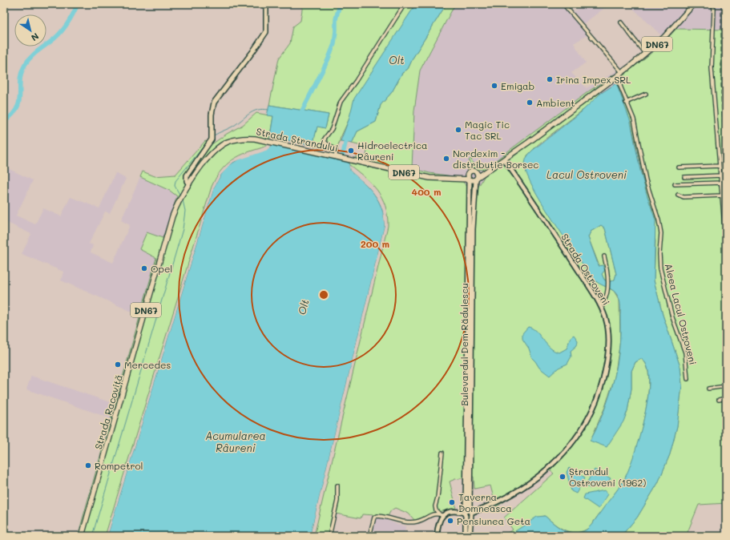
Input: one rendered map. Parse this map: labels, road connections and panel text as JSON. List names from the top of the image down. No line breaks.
{"streets":{"main road":["DN67","Strada Ștrandului","Bulevardul Dem Rădulescu","Strada Racoviță"],"street":["Strada Ostroveni","Aleea Lacul Ostroveni"]},"crossings":[["Strada Ștrandului","Strada Ostroveni"],["Strada Ștrandului","Aleea Lacul Ostroveni"],["Strada Ștrandului","Bulevardul Dem Rădulescu"],["Strada Ștrandului","Strada Racoviță"],["Strada Ostroveni","Bulevardul Dem Rădulescu"]],"water":["Olt","Lacul Ostroveni","Acumularea Râureni"],"places":["Irina Impex SRL","Emigab","Ambient","Magic Tic Tac SRL","Hidroelectrica Râureni","Nordexim - distribuție Borsec","Opel","Mercedes","Rompetrol","Ștrandul Ostroveni (1962)","Taverna Domneasca","Pensiunea Geta"],"north":"bottom right","rings":["400 m","200 m"]}
